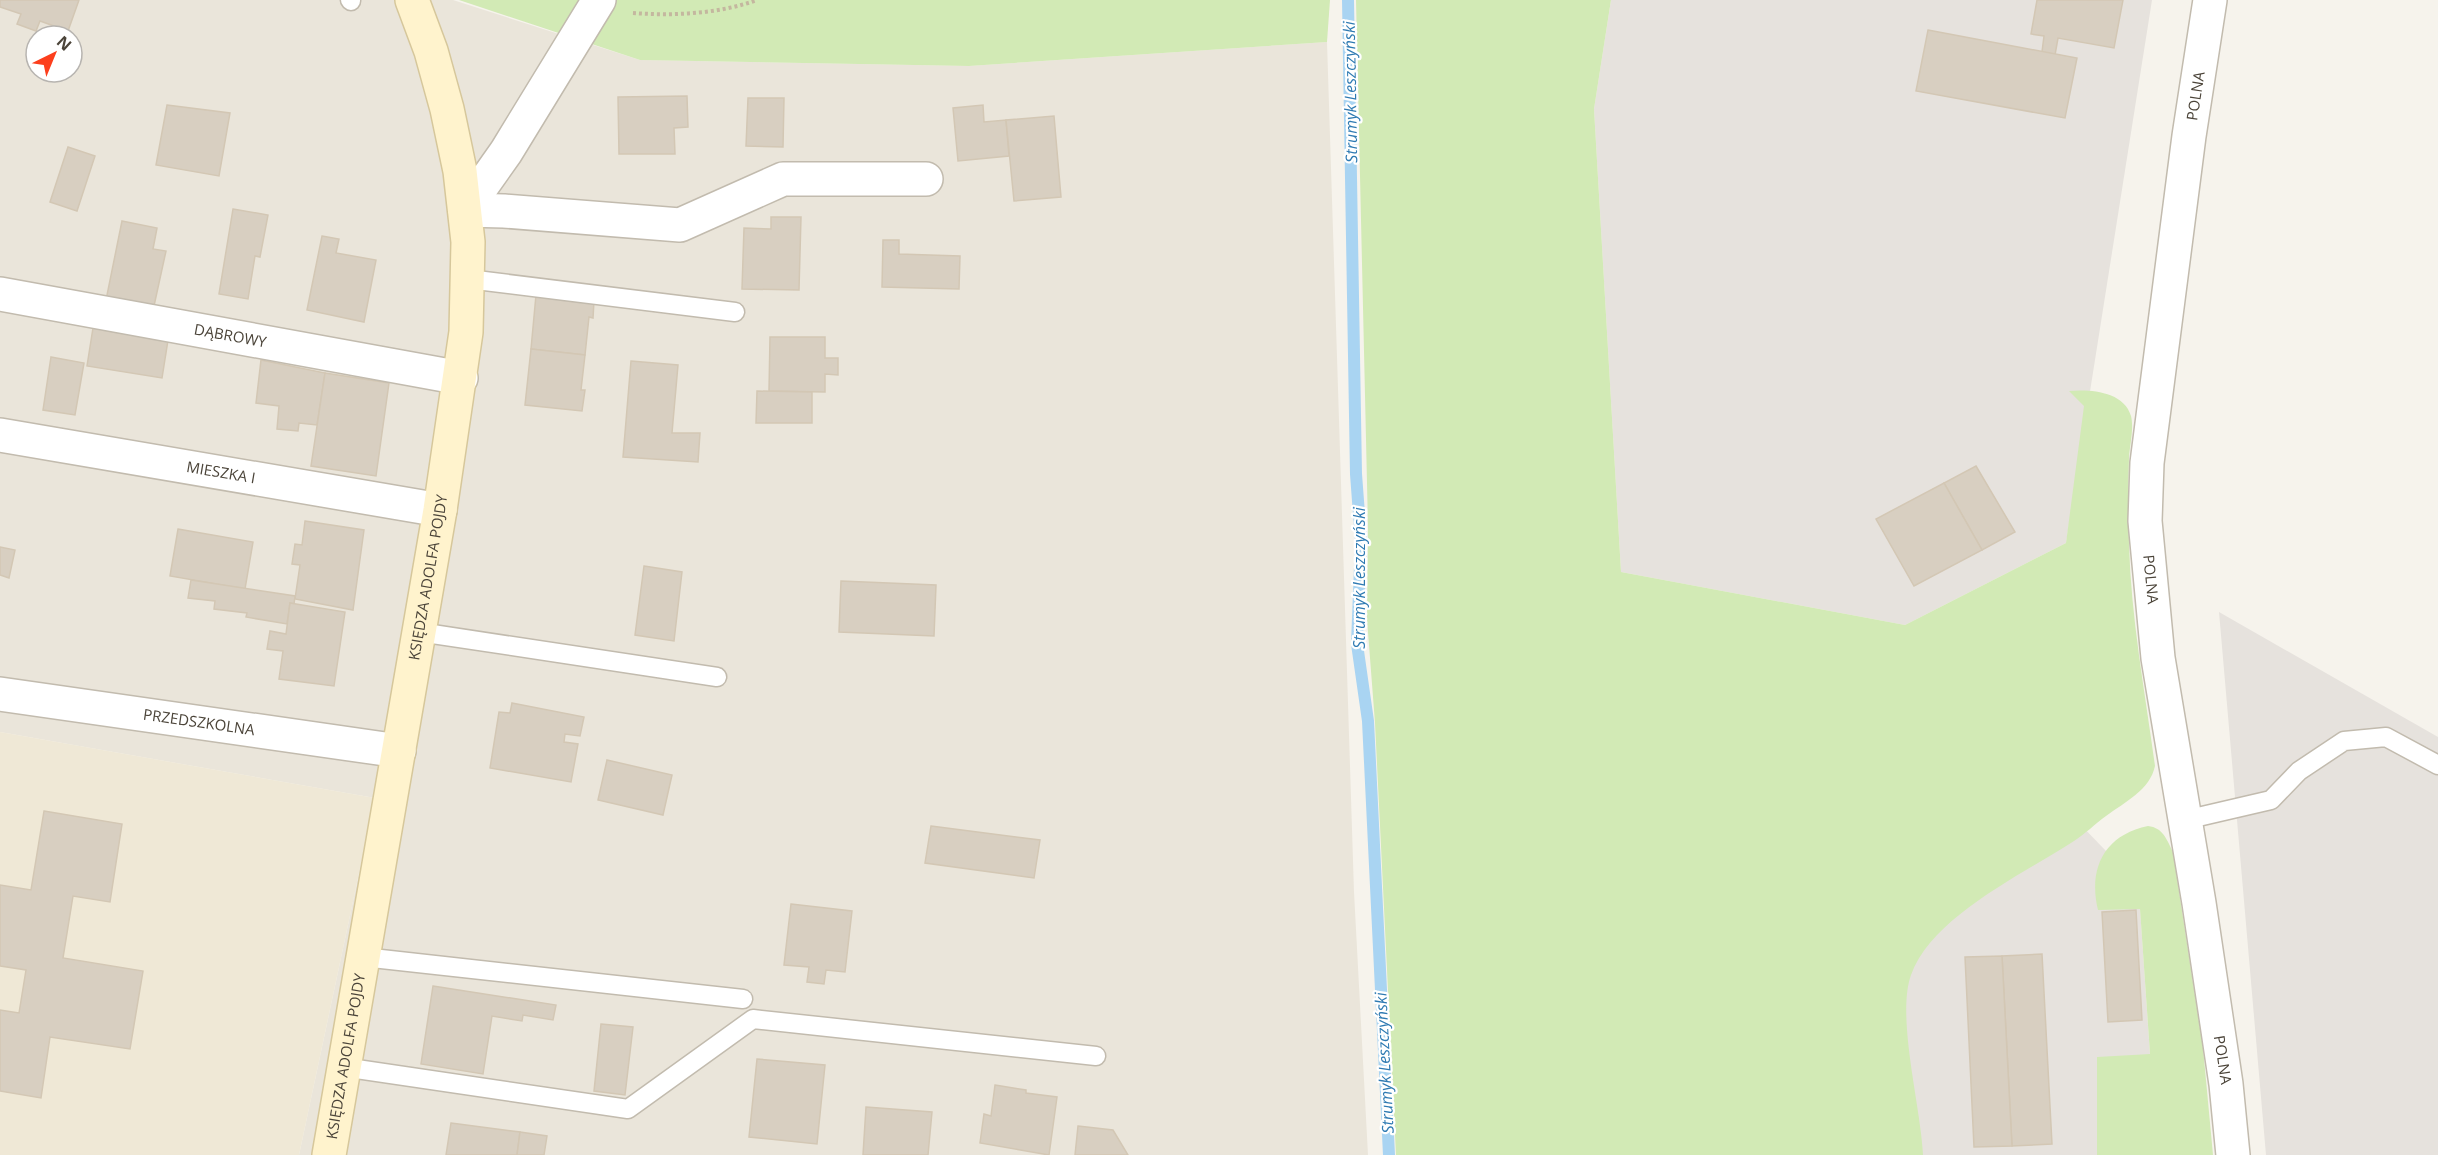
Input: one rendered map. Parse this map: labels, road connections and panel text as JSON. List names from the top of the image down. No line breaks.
{"streets":{"street":["POLNA","DĄBROWY","MIESZKA I","KSIĘDZA ADOLFA POJDY","PRZEDSZKOLNA"]},"crossings":[["DĄBROWY","KSIĘDZA ADOLFA POJDY"],["MIESZKA I","KSIĘDZA ADOLFA POJDY"],["KSIĘDZA ADOLFA POJDY","PRZEDSZKOLNA"]],"water":["Strumyk Leszczyński"],"north":"top right"}
